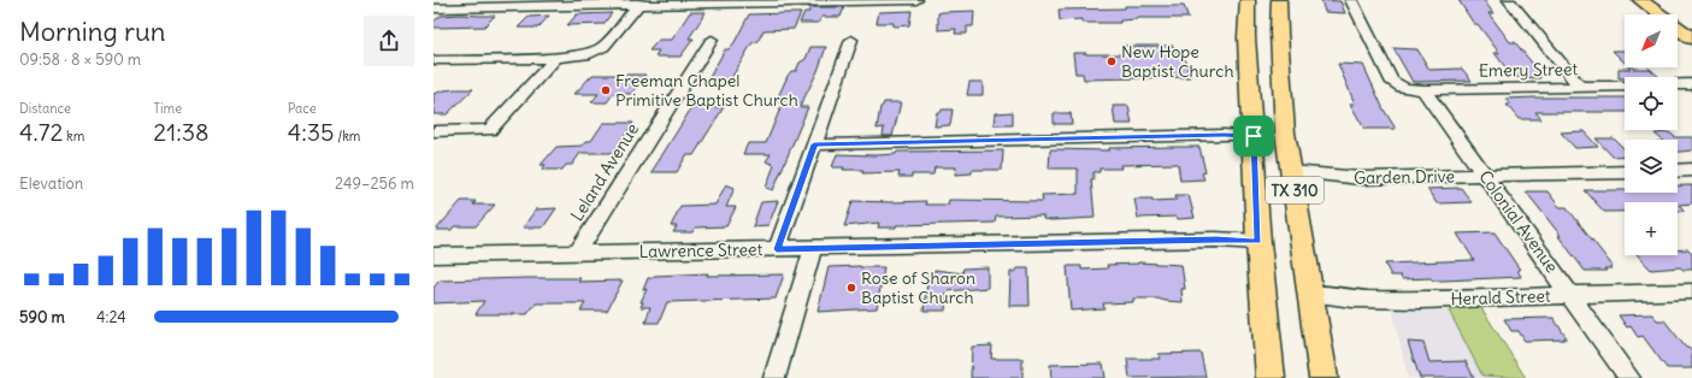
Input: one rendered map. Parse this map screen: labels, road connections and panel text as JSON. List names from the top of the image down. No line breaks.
{"streets":{"main road":["TX 310"],"street":["Emery Street","Leland Avenue","Garden Drive","Colonial Avenue","Lawrence Street","Herald Street"]},"crossings":[["Emery Street","Colonial Avenue"],["Leland Avenue","Lawrence Street"],["Garden Drive","TX 310"],["Garden Drive","Colonial Avenue"],["TX 310","Lawrence Street"],["TX 310","Herald Street"],["Colonial Avenue","Herald Street"]],"places":["New Hope Baptist Church","Freeman Chapel Primitive Baptist Church","Rose of Sharon Baptist Church"],"north":"bottom left","page":{"heading":["Morning run","09:58 · 8 × 590 m"],"map_buttons":"+","stats":[["Distance","4.72 km"],["Time","21:38"],["Pace","4:35 /km"]],"chart":["Elevation","249–256 m"],"list":[{"name":"590 m","note":"4:24"}]}}
